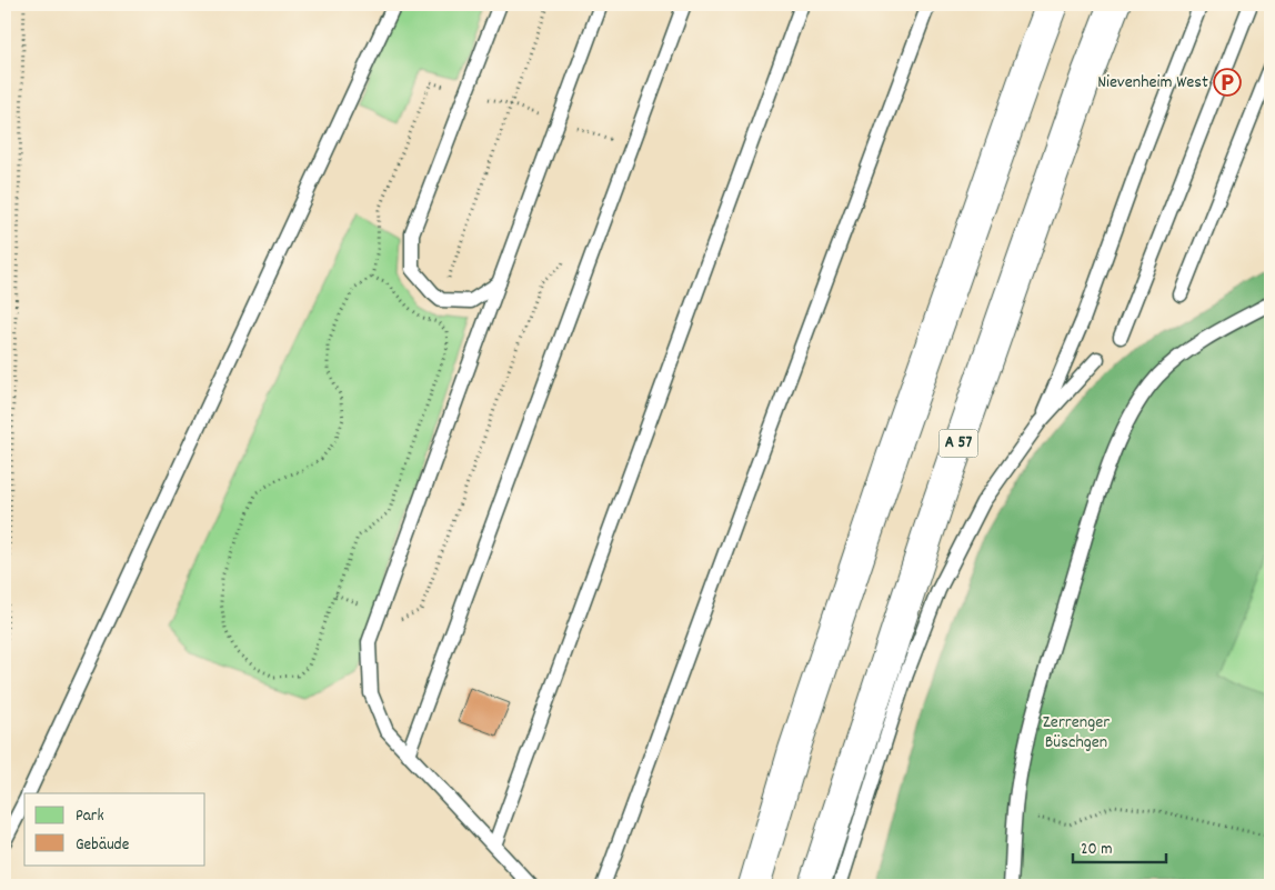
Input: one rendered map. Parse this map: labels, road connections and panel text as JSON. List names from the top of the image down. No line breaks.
{"streets":{"highway":["A 57"]},"parks":["Zerrenger Büschgen"],"places":{"parking":["Nievenheim West"]},"legend":["Park","Gebäude"],"scale_bar":"20 m"}
